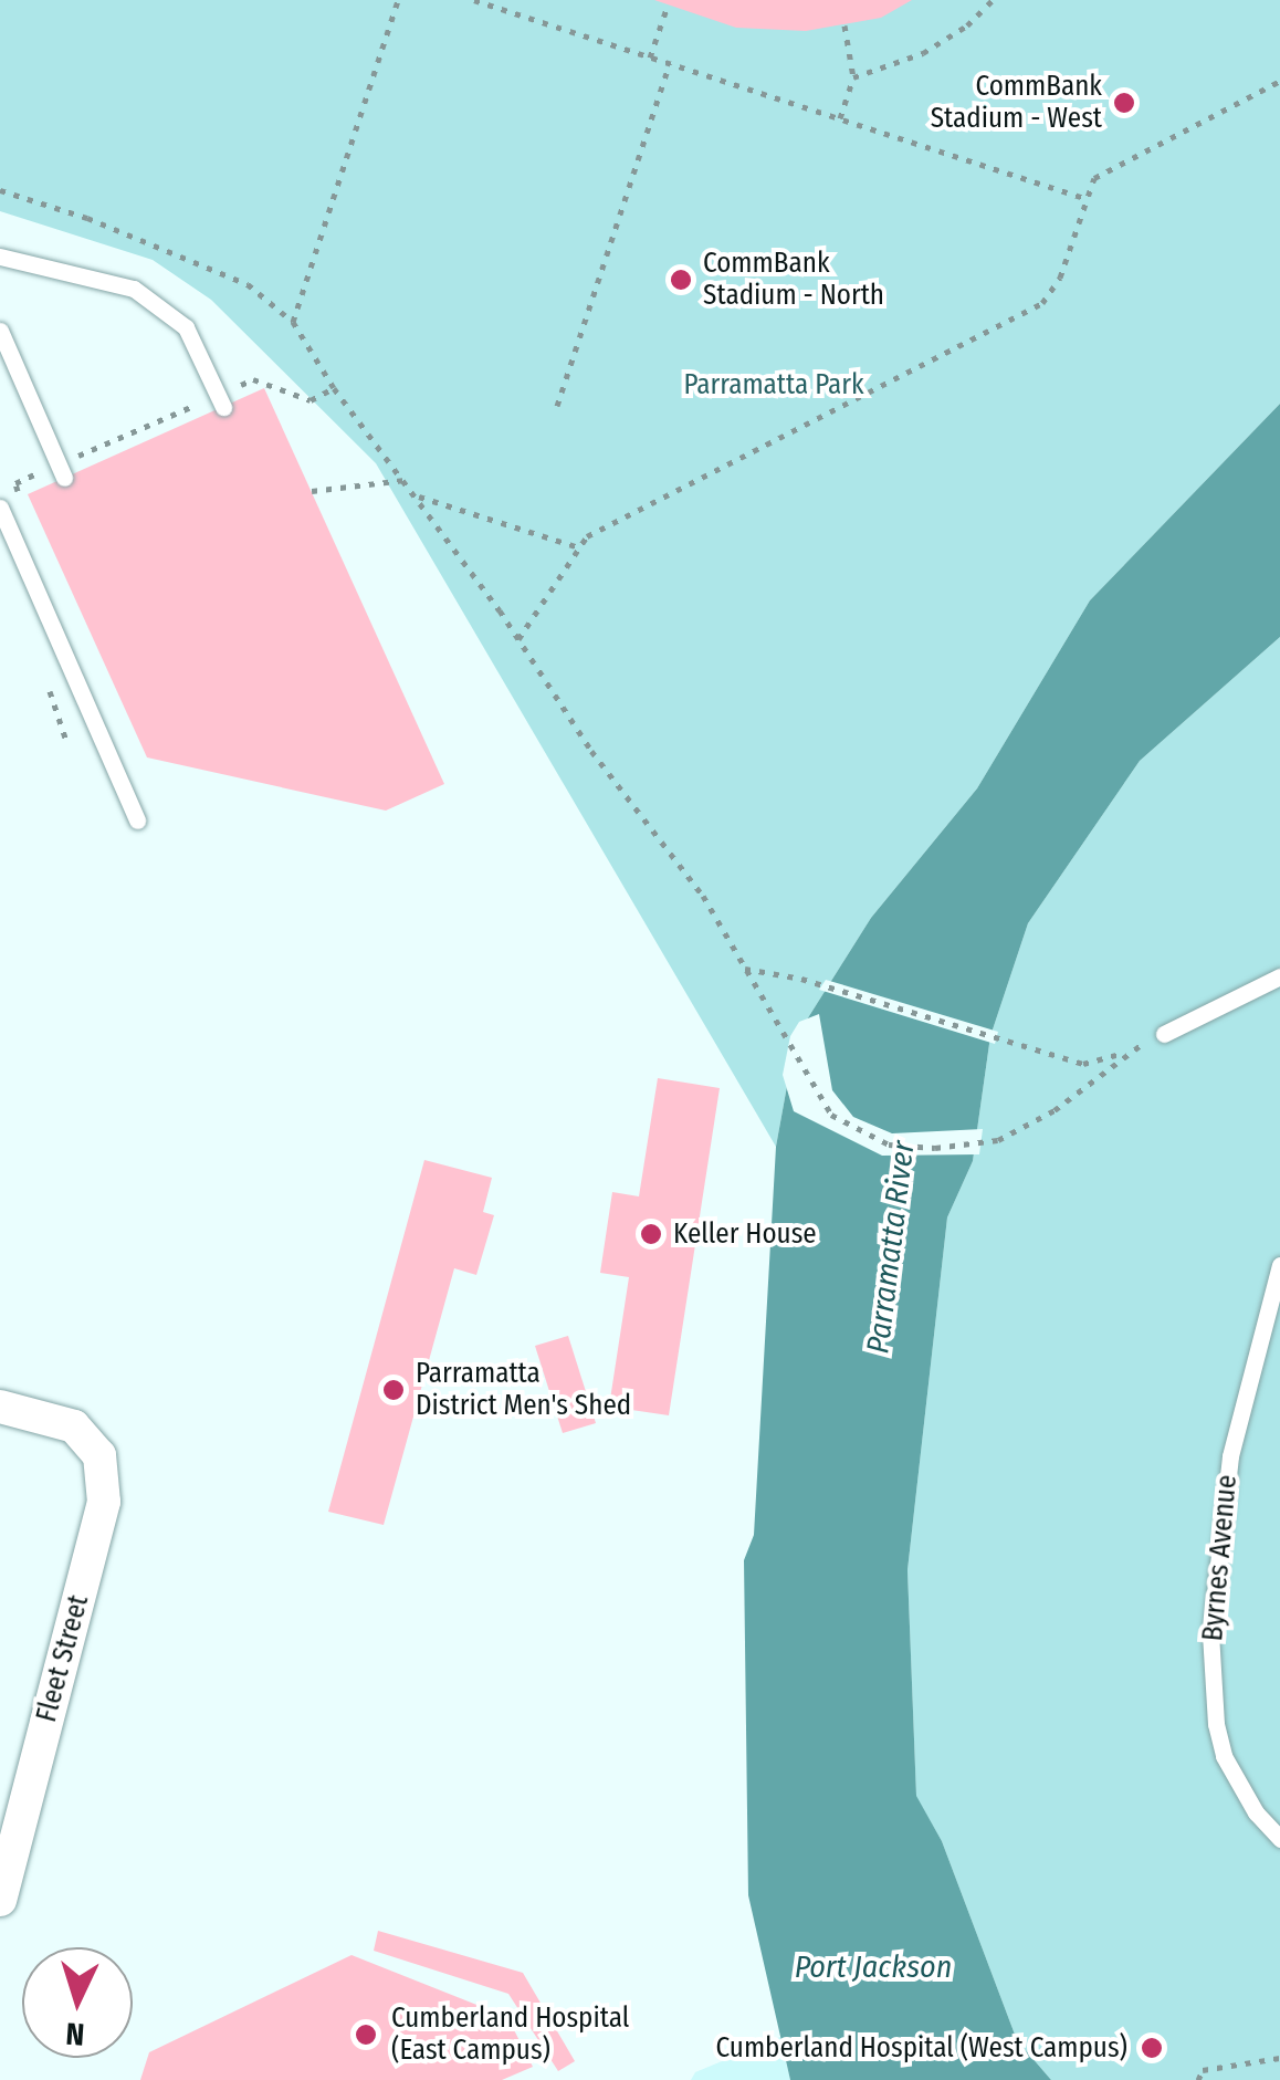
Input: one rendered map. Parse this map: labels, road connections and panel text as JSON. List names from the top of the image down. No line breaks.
{"streets":{"street":["Fleet Street"],"lane":["Byrnes Avenue"]},"water":["Parramatta River","Port Jackson"],"parks":["Parramatta Park"],"places":["CommBank Stadium - West","CommBank Stadium - North","Keller House","Parramatta District Men's Shed","Cumberland Hospital (East Campus)","Cumberland Hospital (West Campus)"],"north":"bottom"}
